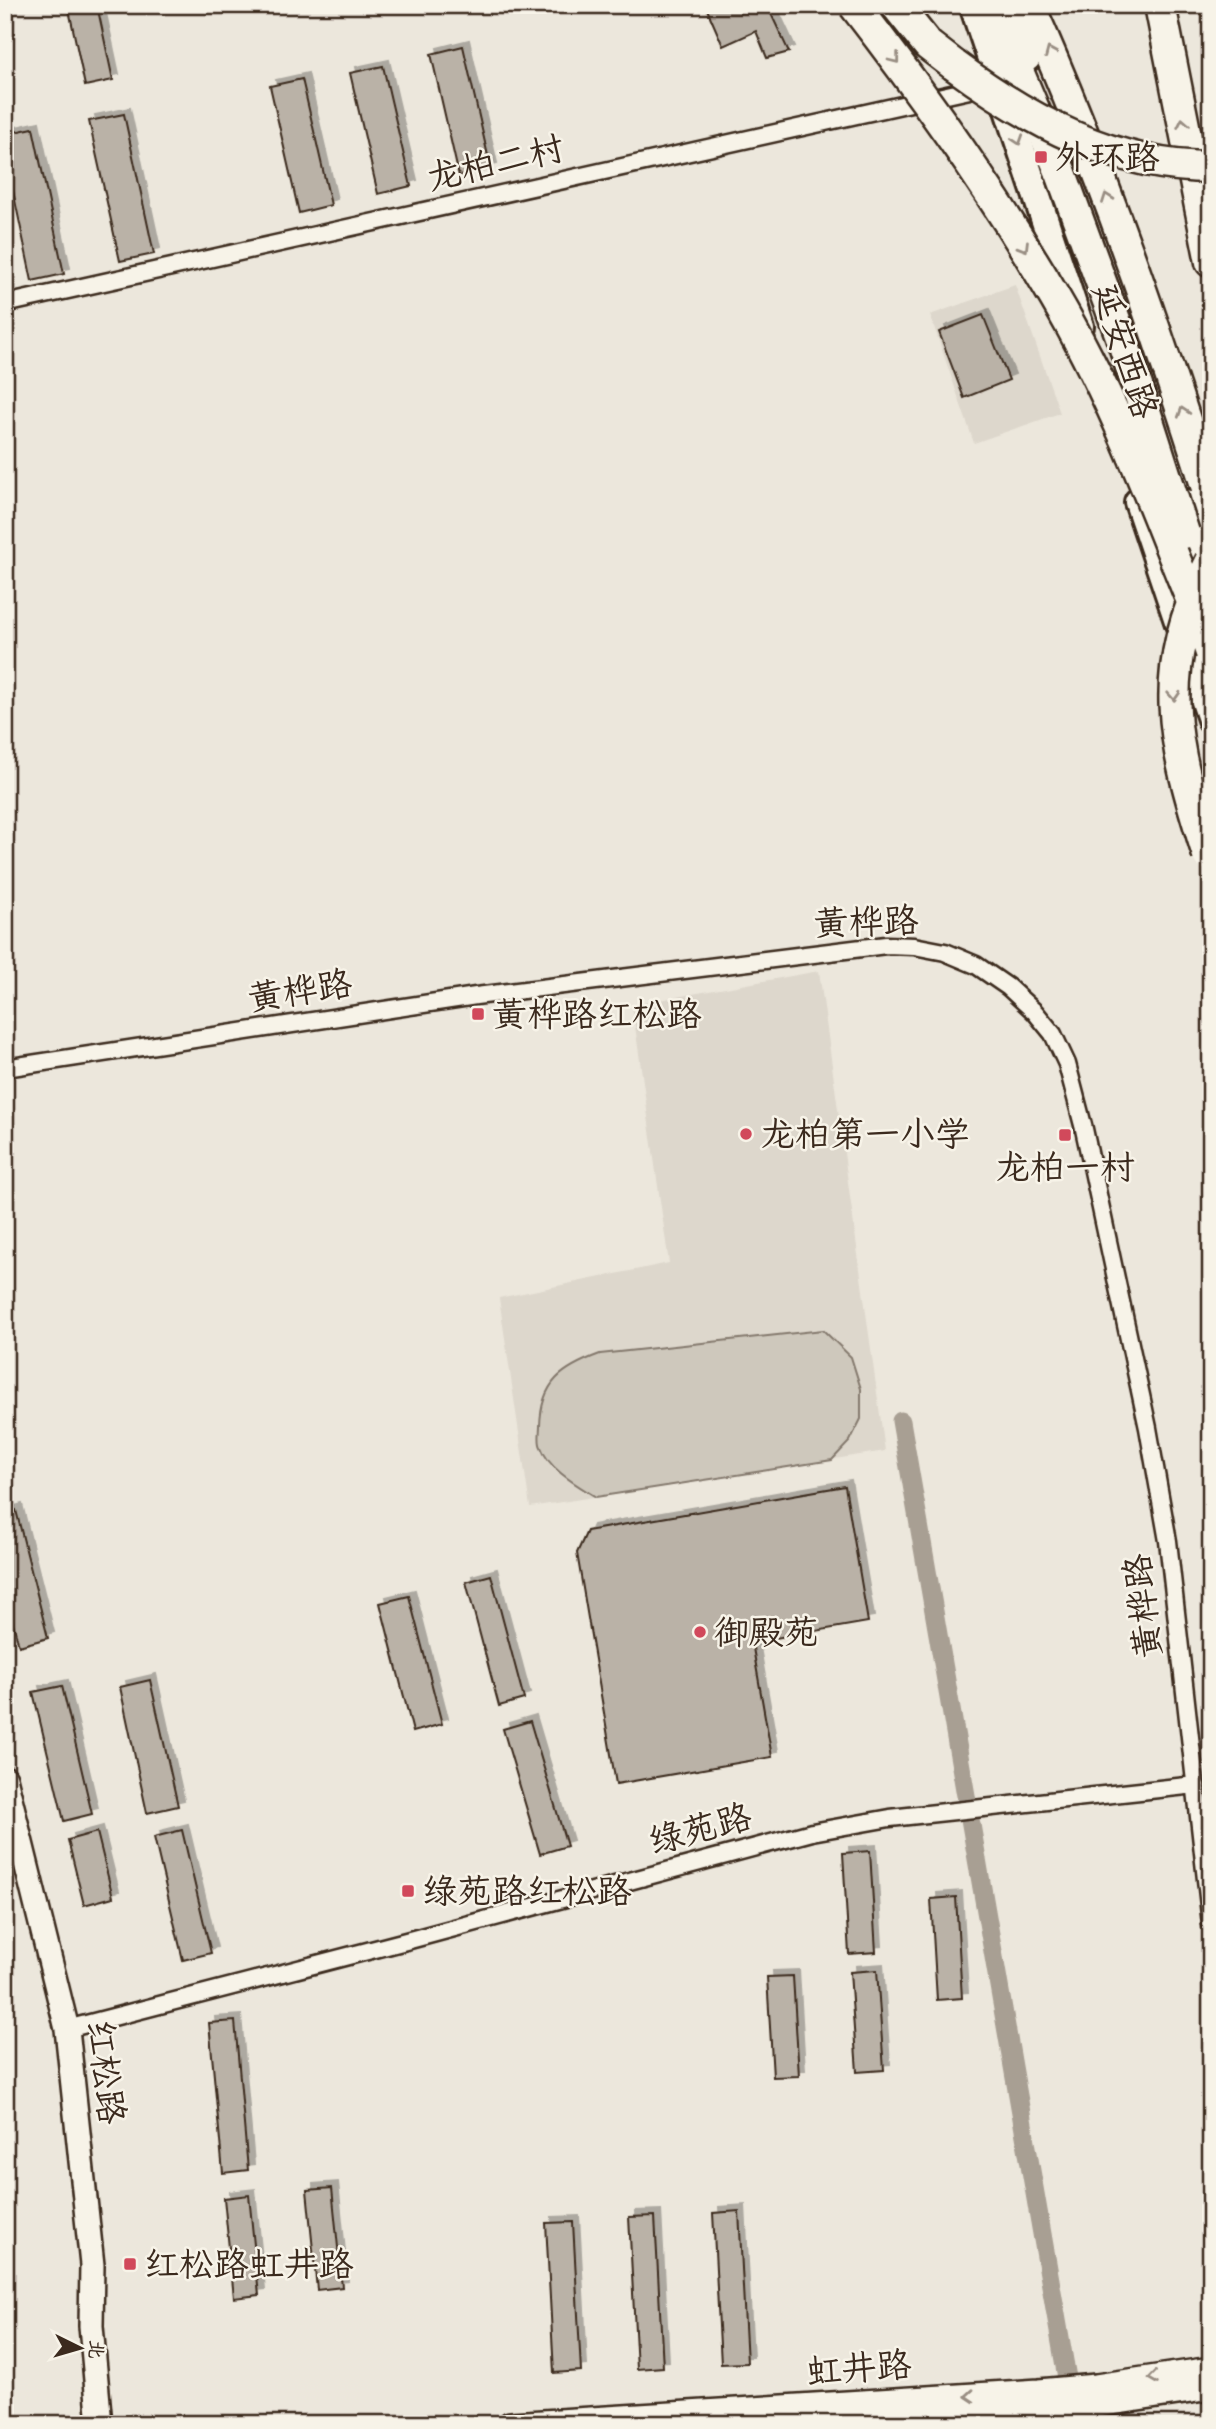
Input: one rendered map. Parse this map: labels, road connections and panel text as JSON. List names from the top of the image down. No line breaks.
{"streets":{"main road":["延安西路"],"street":["龙柏二村","黄桦路","绿苑路","红松路","虹井路"]},"crossings":[["龙柏二村","延安西路"],["黄桦路","绿苑路"],["绿苑路","红松路"]],"places":{"transit":["外环路","黄桦路红松路","龙柏一村","绿苑路红松路","红松路虹井路"],"other":["龙柏第一小学","御殿苑"]},"north":"right"}
